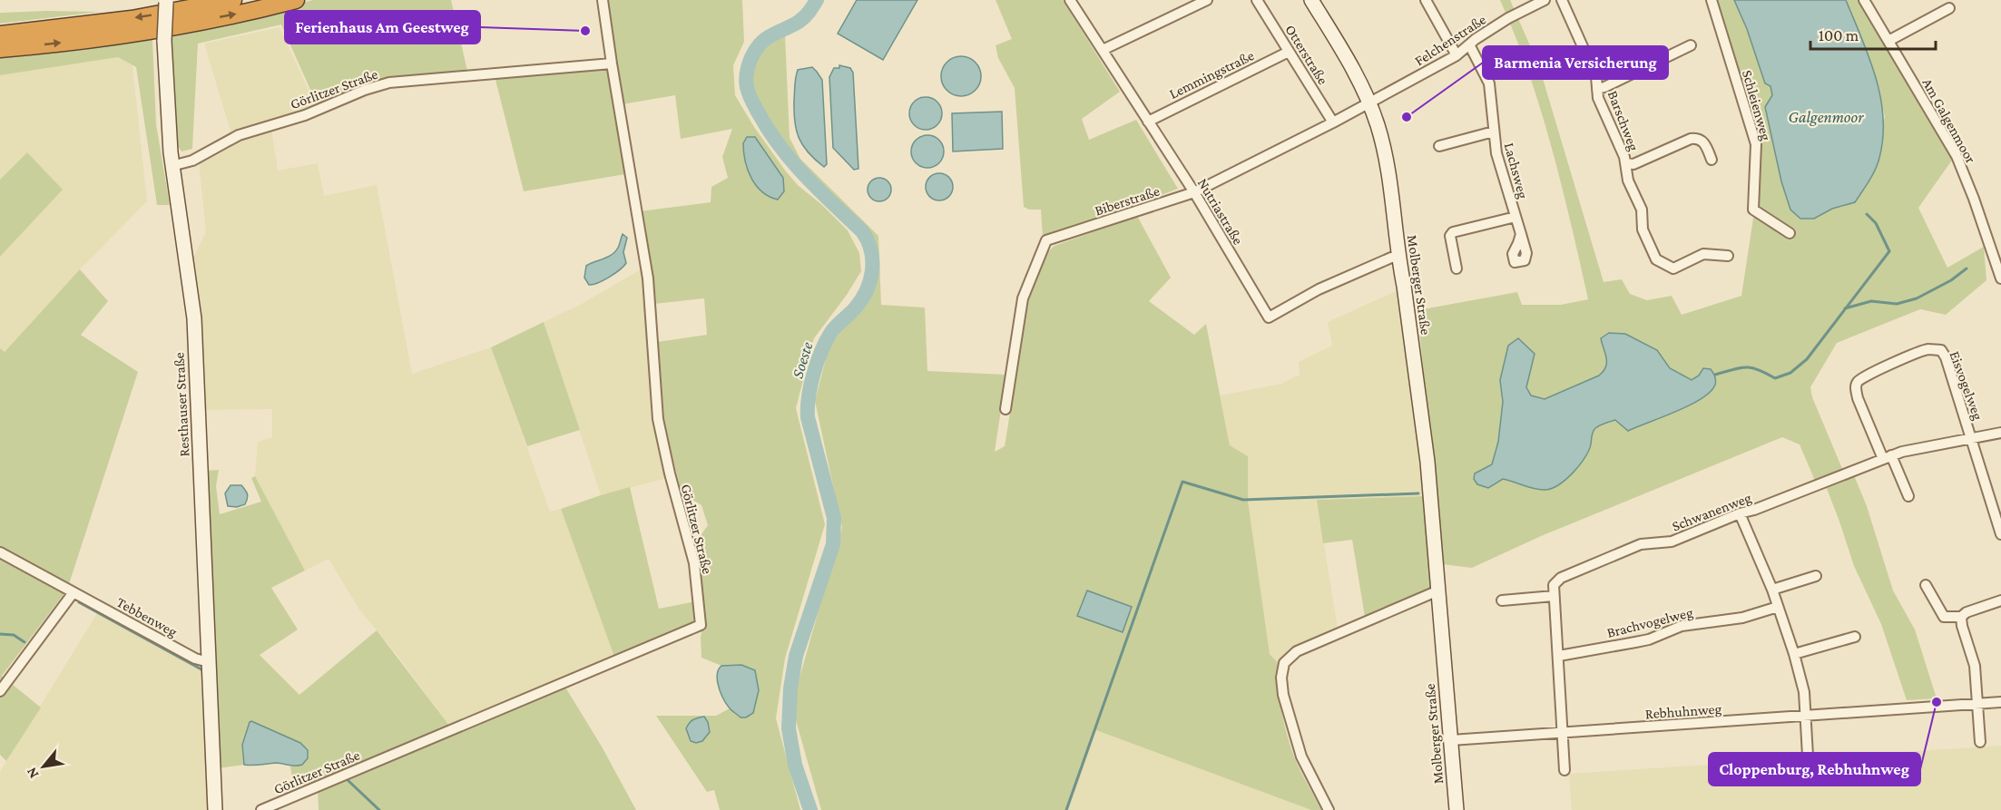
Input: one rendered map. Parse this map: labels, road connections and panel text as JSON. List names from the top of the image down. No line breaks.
{"streets":{"main road":["Molberger Straße","Resthauser Straße"],"street":["Felchenstraße","Otterstraße","Lemmingstraße","Görlitzer Straße","Schleienweg","Barschweg","Am Galgenmoor","Lachsweg","Biberstraße","Nutriastraße","Eisvogelweg","Schwanenweg","Tebbenweg","Brachvogelweg","Rebhuhnweg"]},"crossings":[["Felchenstraße","Lachsweg"],["Felchenstraße","Biberstraße"],["Felchenstraße","Molberger Straße"],["Otterstraße","Lemmingstraße"],["Otterstraße","Biberstraße"],["Lemmingstraße","Nutriastraße"],["Görlitzer Straße","Resthauser Straße"],["Biberstraße","Nutriastraße"],["Biberstraße","Molberger Straße"],["Nutriastraße","Molberger Straße"],["Molberger Straße","Rebhuhnweg"],["Eisvogelweg","Schwanenweg"],["Resthauser Straße","Tebbenweg"]],"water":["Galgenmoor","Soeste"],"places":["Ferienhaus Am Geestweg","Barmenia Versicherung","Cloppenburg, Rebhuhnweg"],"scale_bar":"100 m","north":"bottom left"}
